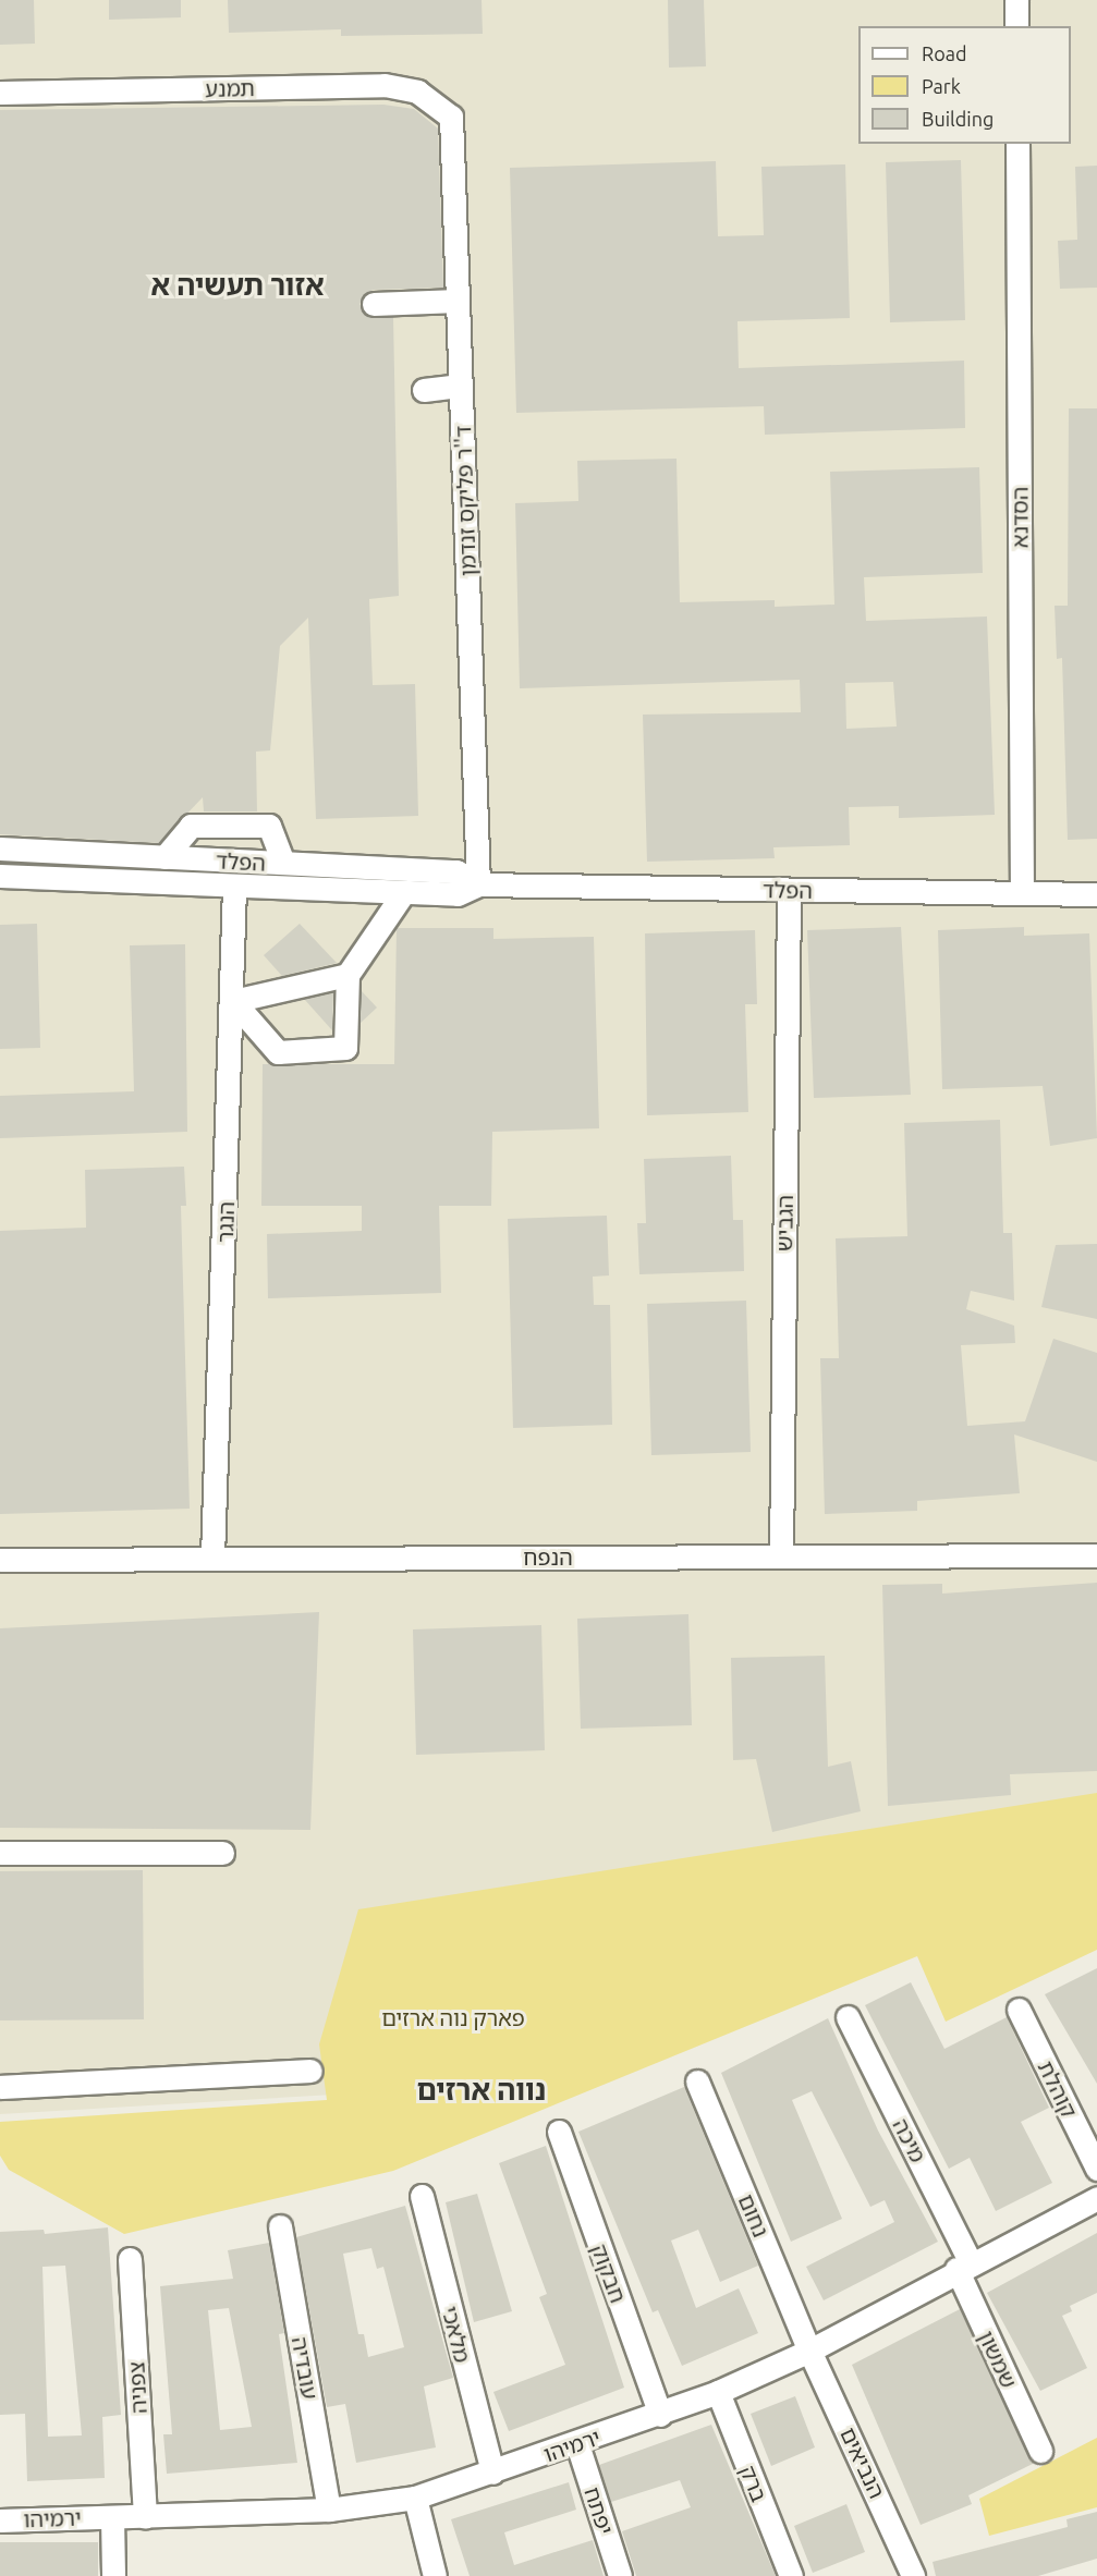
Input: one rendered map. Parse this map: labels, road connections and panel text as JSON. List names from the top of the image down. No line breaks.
{"streets":{"street":["תמנע","ד''ר פליקס זנדמן","הסדנא","הפלד","הנגר","הגביש","הנפח","קוהלת","מיכה","נחום","חבקוק","מלאכי","שמשון","עובדיה","צפניה","ירמיהו","הנביאים","ברק","יפתח"]},"crossings":[["תמנע","ד''ר פליקס זנדמן"],["ד''ר פליקס זנדמן","הפלד"],["הסדנא","הפלד"],["הפלד","הנגר"],["הפלד","הגביש"],["הנגר","הנפח"],["הגביש","הנפח"],["מיכה","שמשון"],["מיכה","ירמיהו"],["נחום","ירמיהו"],["נחום","הנביאים"],["חבקוק","ירמיהו"],["מלאכי","ירמיהו"],["שמשון","ירמיהו"],["עובדיה","ירמיהו"],["צפניה","ירמיהו"],["ירמיהו","הנביאים"],["ירמיהו","ברק"],["ירמיהו","יפתח"]],"districts":["אזור תעשיה א","נווה ארזים"],"parks":["פארק נוה ארזים"],"legend":["Road","Park","Building"]}
